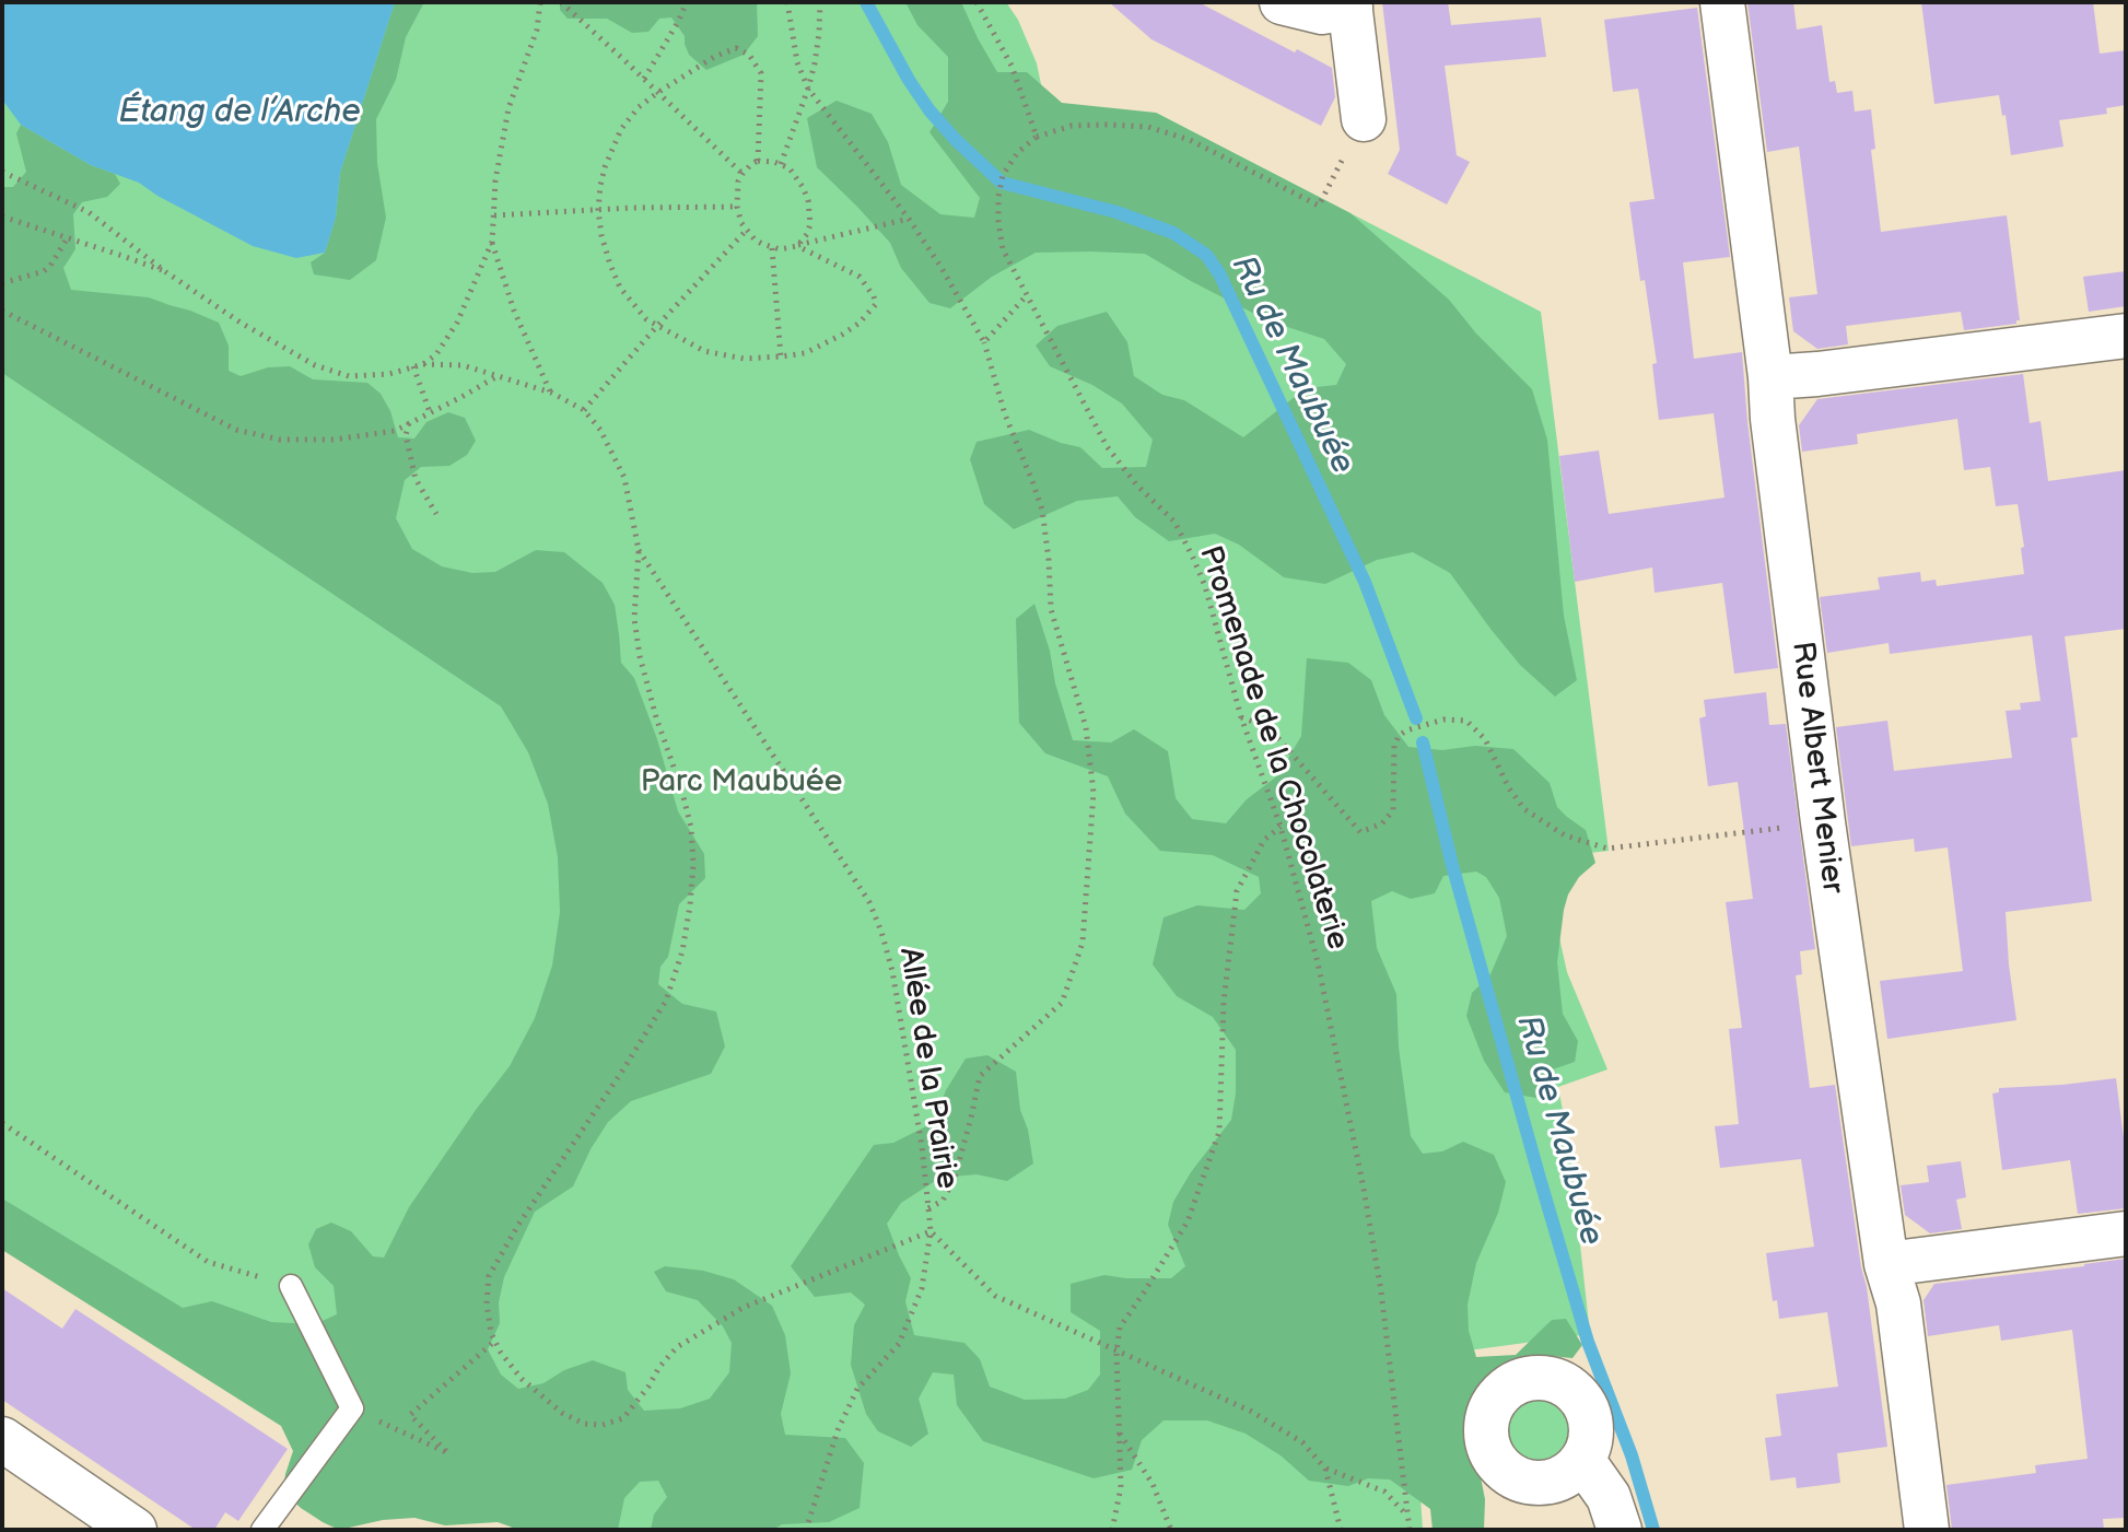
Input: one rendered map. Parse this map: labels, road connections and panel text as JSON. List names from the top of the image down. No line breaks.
{"streets":{"street":["Rue Albert Menier"],"path":["Promenade de la Chocolaterie","Allée de la Prairie"]},"water":["Étang de l’Arche","Ru de Maubuée"],"parks":["Parc Maubuée"]}
